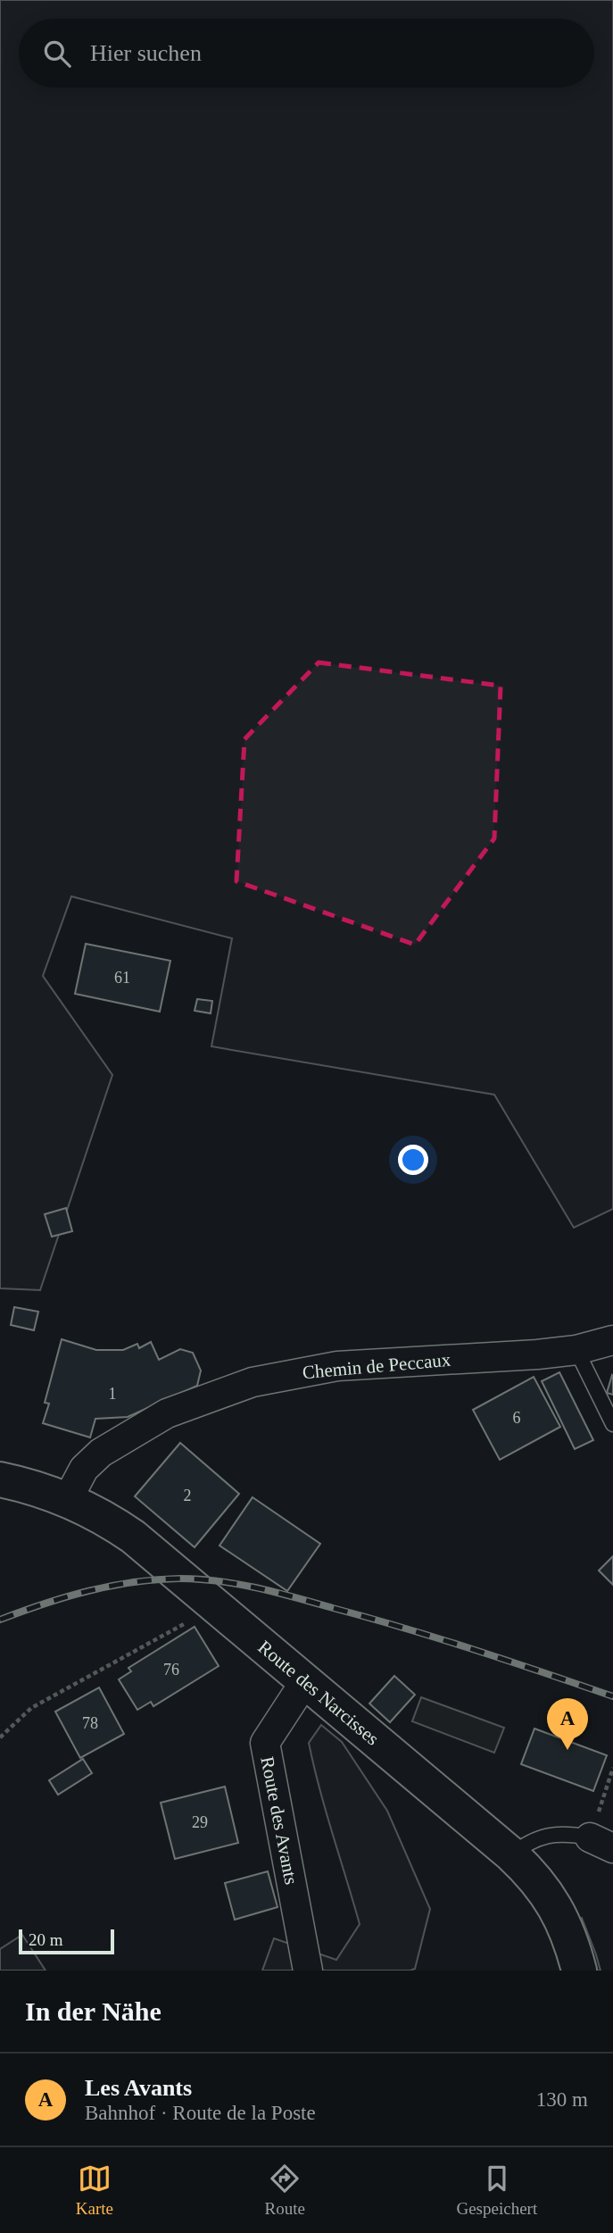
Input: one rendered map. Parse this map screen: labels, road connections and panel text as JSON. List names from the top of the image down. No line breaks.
{"streets":{"street":["Chemin de Peccaux","Route des Narcisses","Route des Avants"]},"crossings":[["Chemin de Peccaux","Route des Narcisses"],["Route des Narcisses","Route des Avants"]],"house_numbers":["61","1","6","2","76","78","29"],"scale_bar":"20 m","page":{"search":"Hier suchen","pins":"A","scale":"20 m","heading":"In der Nähe","list":[{"mark":"A","name":"Les Avants","note":"Bahnhof · Route de la Poste","value":"130 m"}],"nav":["Karte","Route","Gespeichert"]}}
